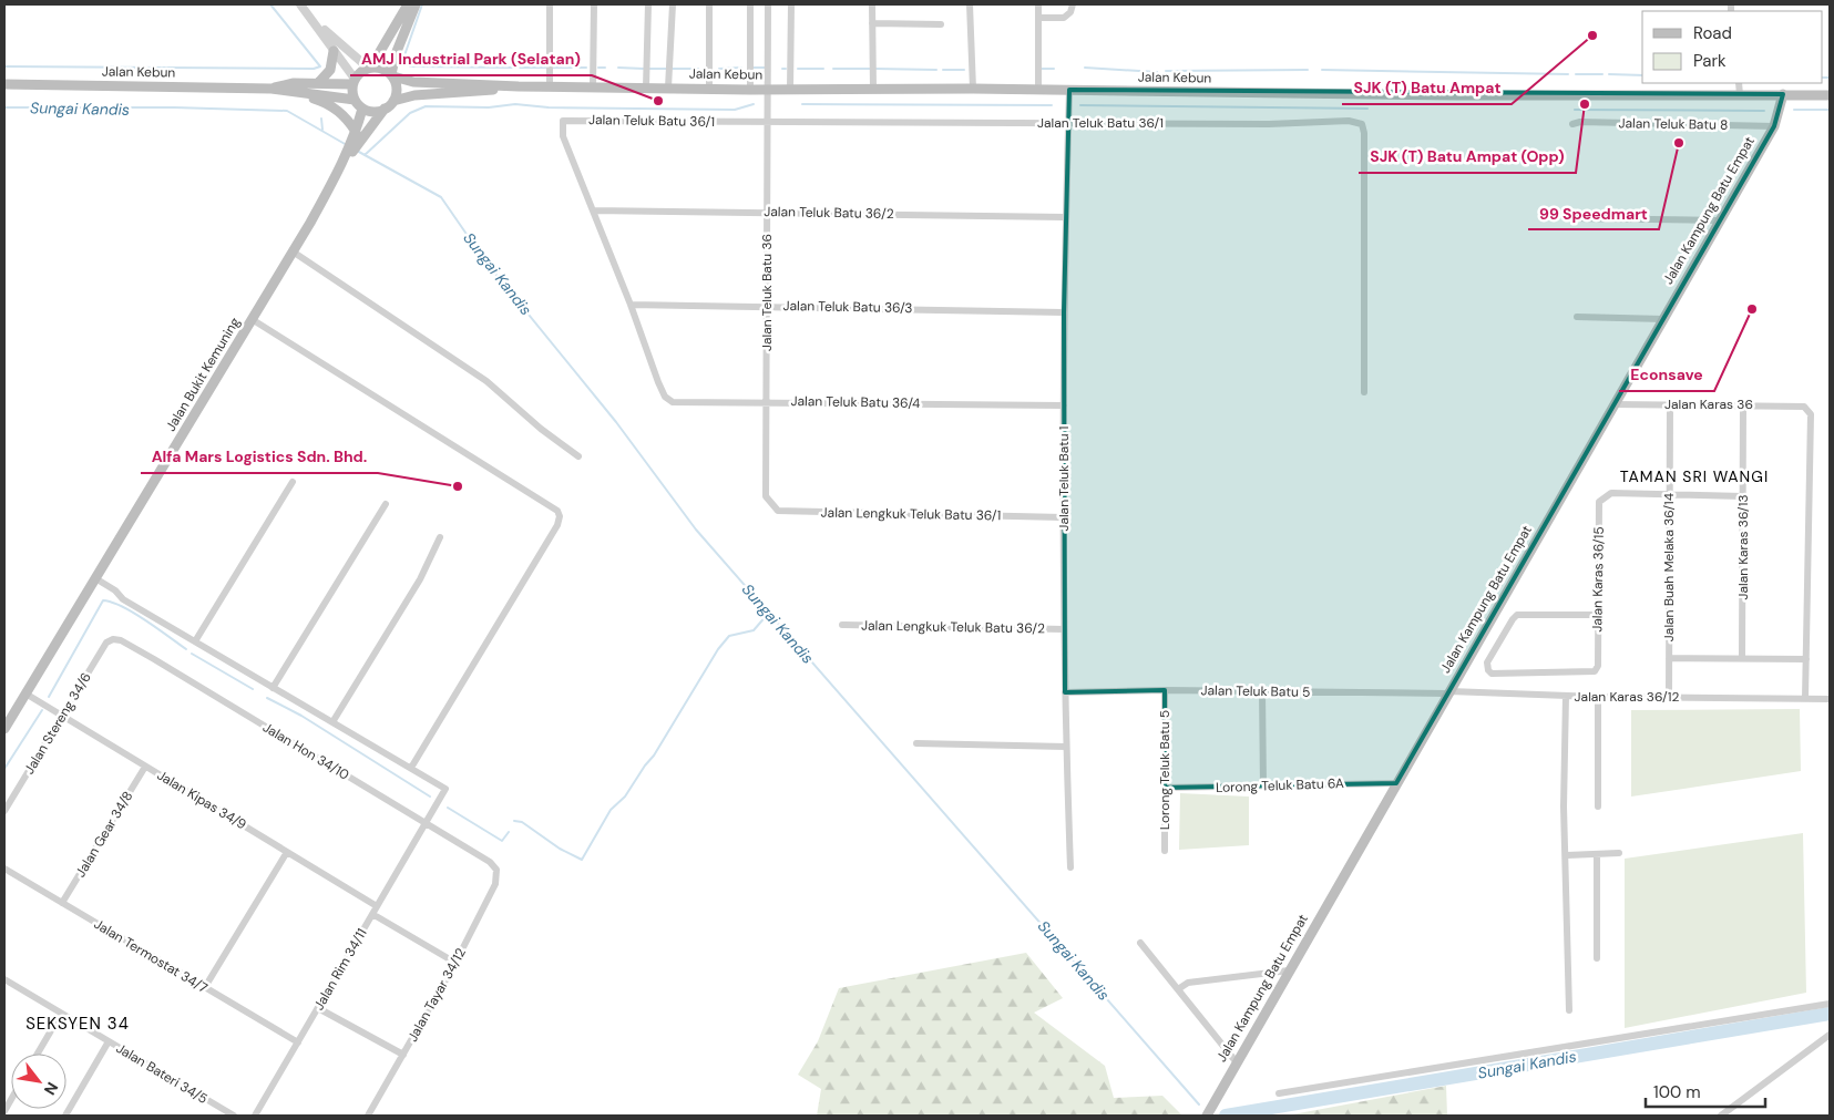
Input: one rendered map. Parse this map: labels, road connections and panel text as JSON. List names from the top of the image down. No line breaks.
{"streets":{"main road":["Jalan Kebun","Jalan Kampung Batu Empat","Jalan Bukit Kemuning"],"street":["Jalan Teluk Batu 36/1","Jalan Teluk Batu 8","Jalan Teluk Batu 36/2","Jalan Teluk Batu 36","Jalan Teluk Batu 36/3","Jalan Teluk Batu 36/4","Jalan Karas 36","Jalan Teluk Batu 1","Jalan Lengkuk Teluk Batu 36/1","Jalan Karas 36/13","Jalan Buah Melaka 36/14","Jalan Karas 36/15","Jalan Lengkuk Teluk Batu 36/2","Jalan Teluk Batu 5","Jalan Karas 36/12","Jalan Stereng 34/6","Jalan Hon 34/10","Lorong Teluk Batu 5","Lorong Teluk Batu 6A","Jalan Kipas 34/9","Jalan Gear 34/8","Jalan Termostat 34/7","Jalan Rim 34/11","Jalan Tayar 34/12","Jalan Bateri 34/5"]},"crossings":[["Jalan Kebun","Jalan Kampung Batu Empat"],["Jalan Kebun","Jalan Teluk Batu 36"],["Jalan Kebun","Jalan Bukit Kemuning"],["Jalan Kebun","Jalan Teluk Batu 1"],["Jalan Teluk Batu 36/1","Jalan Teluk Batu 36/2"],["Jalan Teluk Batu 36/1","Jalan Teluk Batu 36"],["Jalan Teluk Batu 36/1","Jalan Teluk Batu 1"],["Jalan Teluk Batu 8","Jalan Kampung Batu Empat"],["Jalan Kampung Batu Empat","Jalan Karas 36"],["Jalan Kampung Batu Empat","Jalan Teluk Batu 5"],["Jalan Kampung Batu Empat","Jalan Karas 36/12"],["Jalan Kampung Batu Empat","Lorong Teluk Batu 6A"],["Jalan Teluk Batu 36/2","Jalan Teluk Batu 36"],["Jalan Teluk Batu 36/2","Jalan Teluk Batu 1"],["Jalan Teluk Batu 36","Jalan Teluk Batu 36/3"],["Jalan Teluk Batu 36","Jalan Teluk Batu 36/4"],["Jalan Teluk Batu 36","Jalan Lengkuk Teluk Batu 36/1"],["Jalan Teluk Batu 36/3","Jalan Teluk Batu 36/4"],["Jalan Teluk Batu 36/3","Jalan Teluk Batu 1"],["Jalan Bukit Kemuning","Jalan Kipas 34/9"],["Jalan Teluk Batu 36/4","Jalan Teluk Batu 1"],["Jalan Karas 36","Jalan Karas 36/13"],["Jalan Karas 36","Jalan Buah Melaka 36/14"],["Jalan Teluk Batu 1","Jalan Lengkuk Teluk Batu 36/1"],["Jalan Teluk Batu 1","Jalan Lengkuk Teluk Batu 36/2"],["Jalan Teluk Batu 1","Jalan Teluk Batu 5"],["Jalan Buah Melaka 36/14","Jalan Karas 36/15"],["Jalan Buah Melaka 36/14","Jalan Karas 36/12"],["Jalan Teluk Batu 5","Jalan Karas 36/12"],["Jalan Teluk Batu 5","Lorong Teluk Batu 5"],["Jalan Stereng 34/6","Jalan Hon 34/10"],["Jalan Stereng 34/6","Jalan Kipas 34/9"],["Jalan Hon 34/10","Jalan Rim 34/11"],["Jalan Hon 34/10","Jalan Tayar 34/12"],["Lorong Teluk Batu 5","Lorong Teluk Batu 6A"],["Jalan Kipas 34/9","Jalan Gear 34/8"],["Jalan Kipas 34/9","Jalan Rim 34/11"],["Jalan Gear 34/8","Jalan Termostat 34/7"],["Jalan Termostat 34/7","Jalan Rim 34/11"]],"districts":["TAMAN SRI WANGI","SEKSYEN 34"],"water":["Sungai Kandis"],"places":["SJK (T) Batu Ampat","AMJ Industrial Park (Selatan)","SJK (T) Batu Ampat (Opp)","99 Speedmart","Econsave","Alfa Mars Logistics Sdn. Bhd."],"legend":["Road","Park"],"scale_bar":"100 m","north":"bottom right"}
